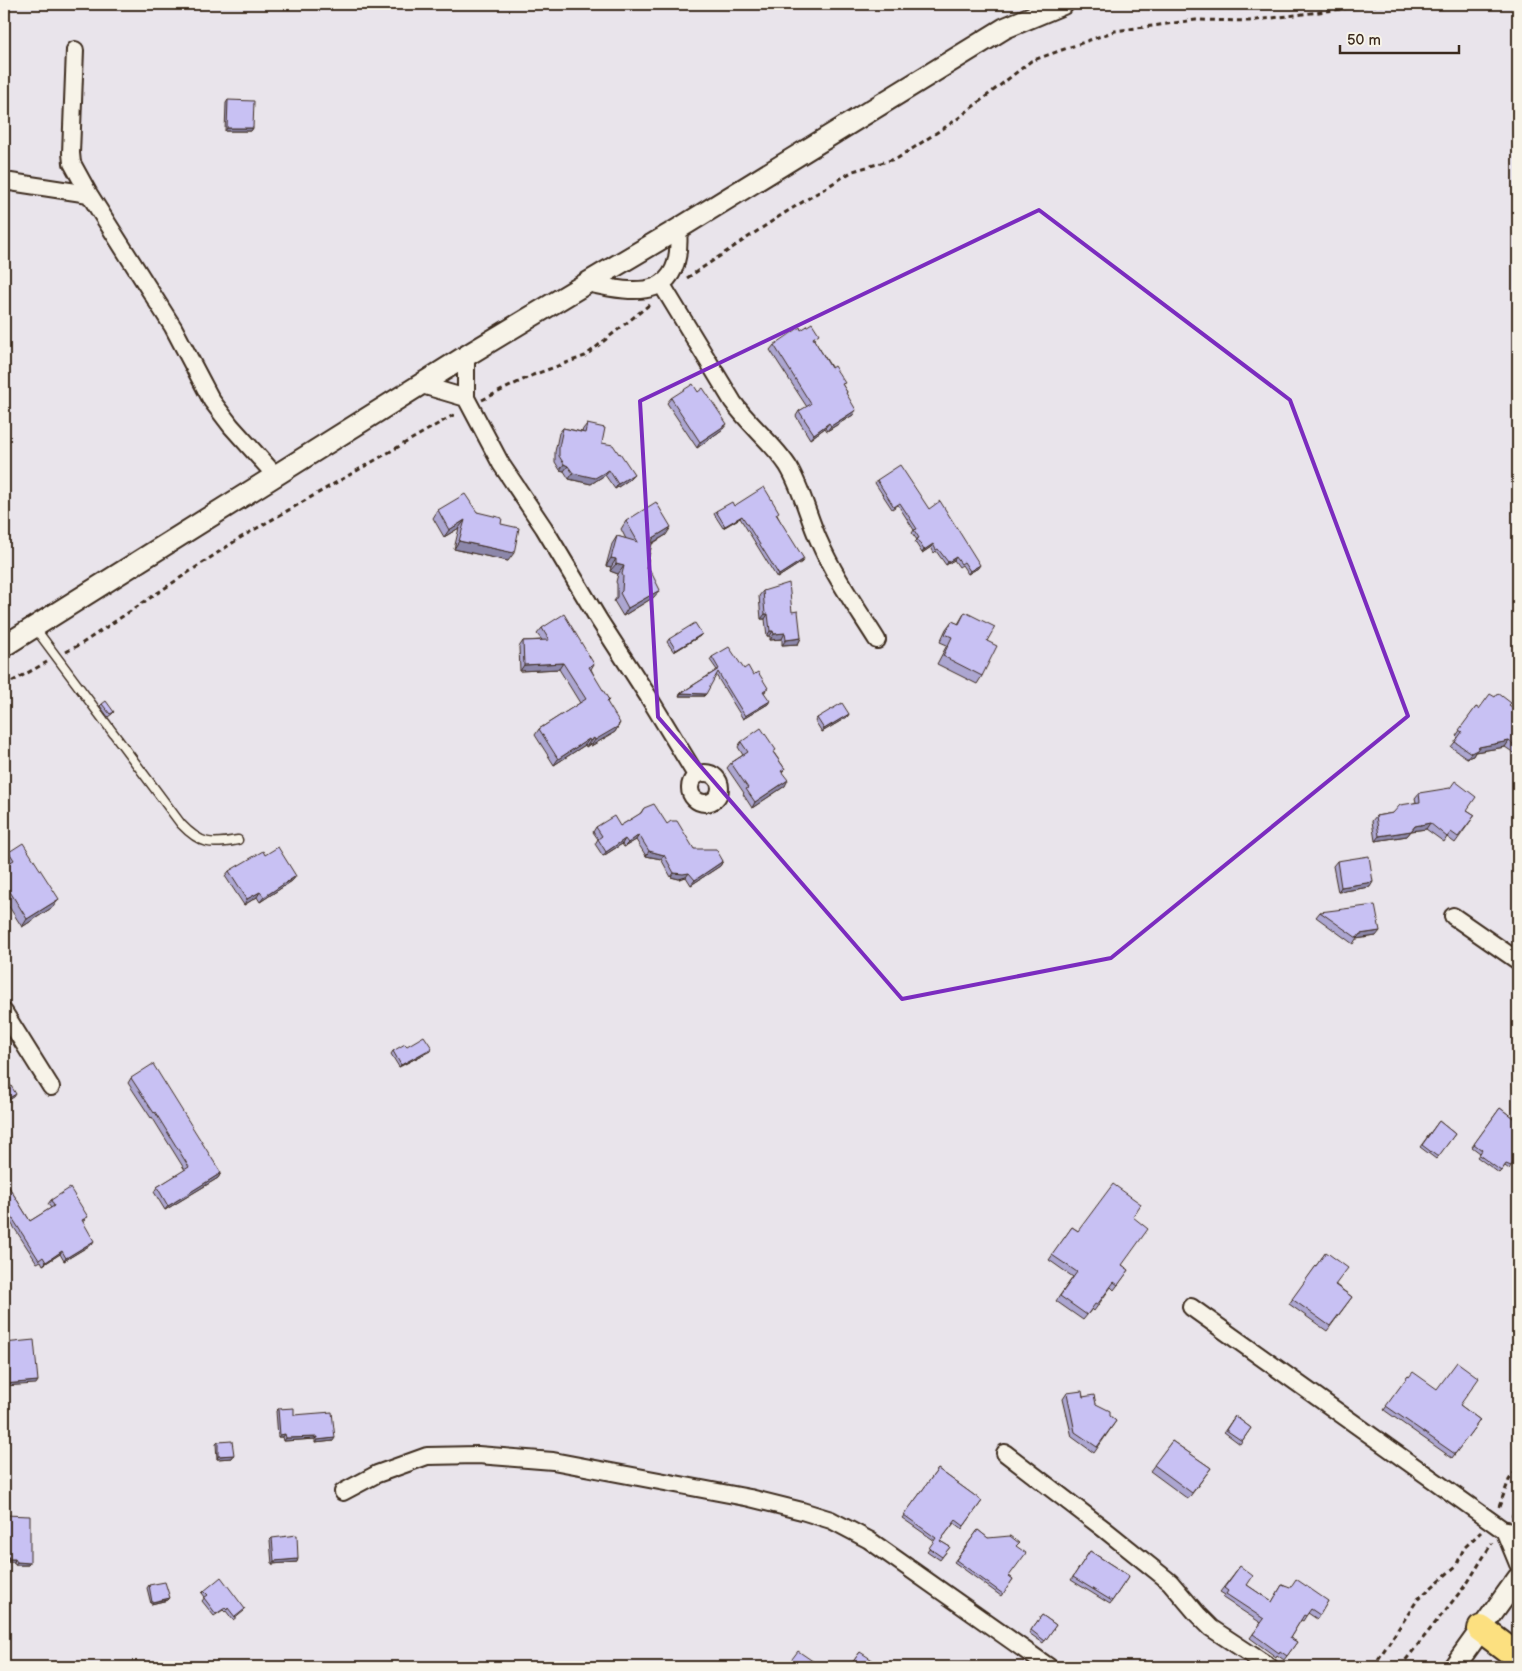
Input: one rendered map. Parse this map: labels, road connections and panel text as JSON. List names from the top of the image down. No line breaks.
{"scale_bar":"50 m"}
